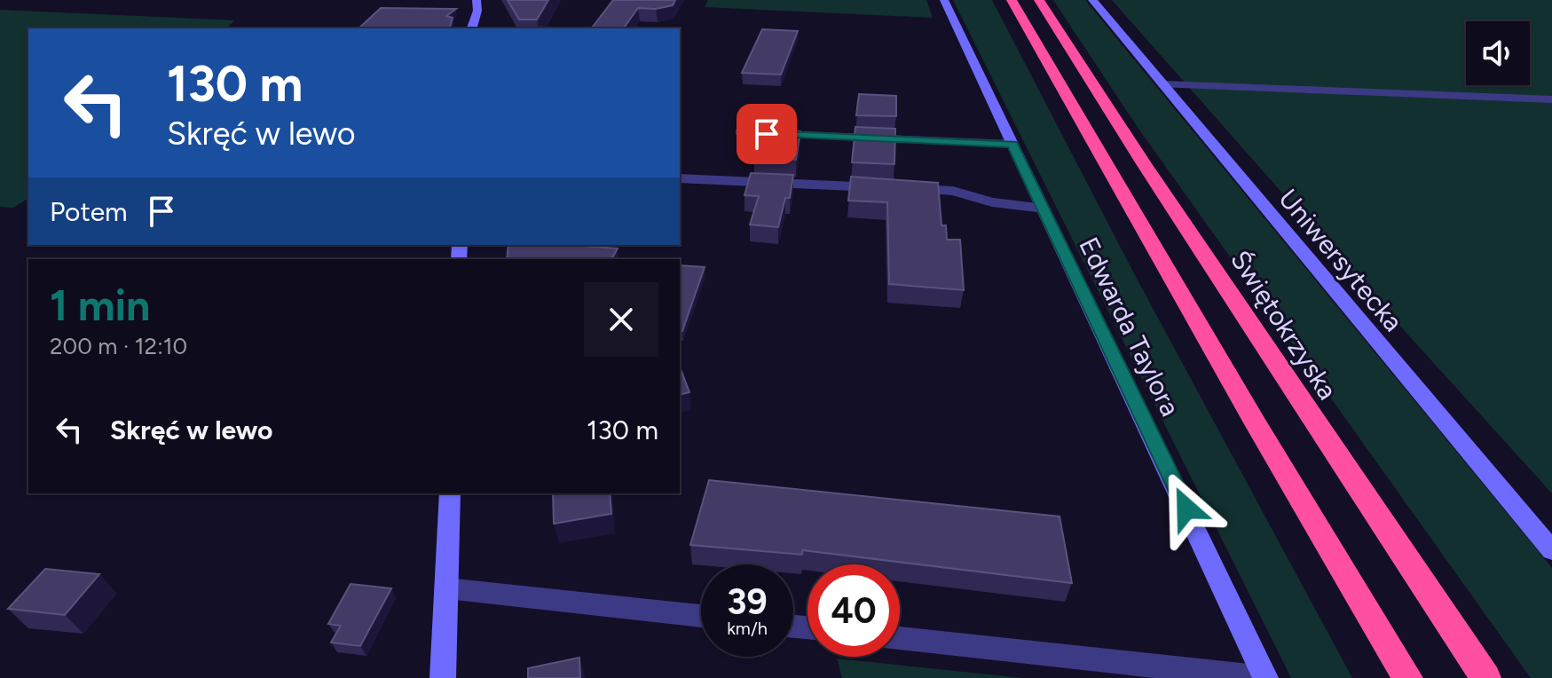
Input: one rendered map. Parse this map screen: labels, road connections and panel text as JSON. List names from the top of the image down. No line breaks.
{"streets":{"highway":["Świętokrzyska"],"street":["Uniwersytecka","Edwarda Taylora"]},"page":{"turn":["130 m","Skręć w lewo"],"then":"Potem","heading":["1 min","200 m · 12:10"],"list":[{"name":"Skręć w lewo","value":"130 m"}],"speed":"39 km/h","limit":"40"}}
